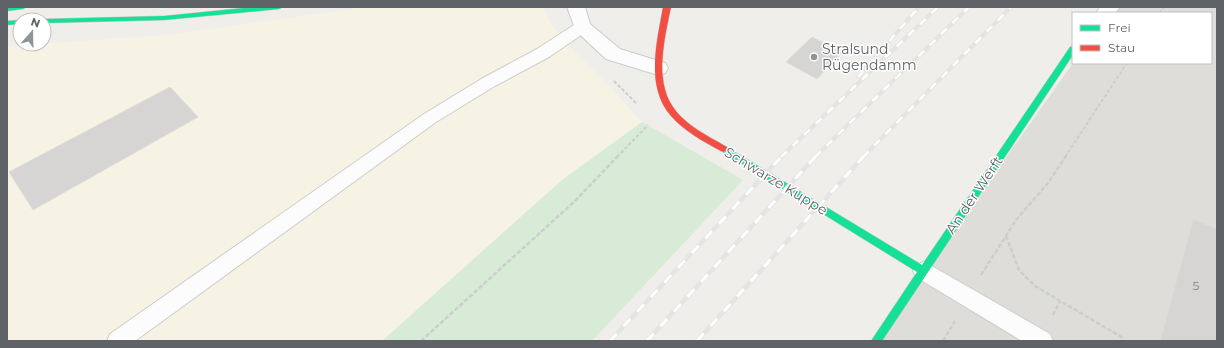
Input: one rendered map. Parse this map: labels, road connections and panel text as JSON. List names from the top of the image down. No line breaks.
{"streets":{"main road":["Schwarze Kuppe","An der Werft"]},"crossings":[["Schwarze Kuppe","An der Werft"]],"places":["Stralsund Rügendamm"],"house_numbers":["5"],"legend":["Frei","Stau"],"north":"top"}
